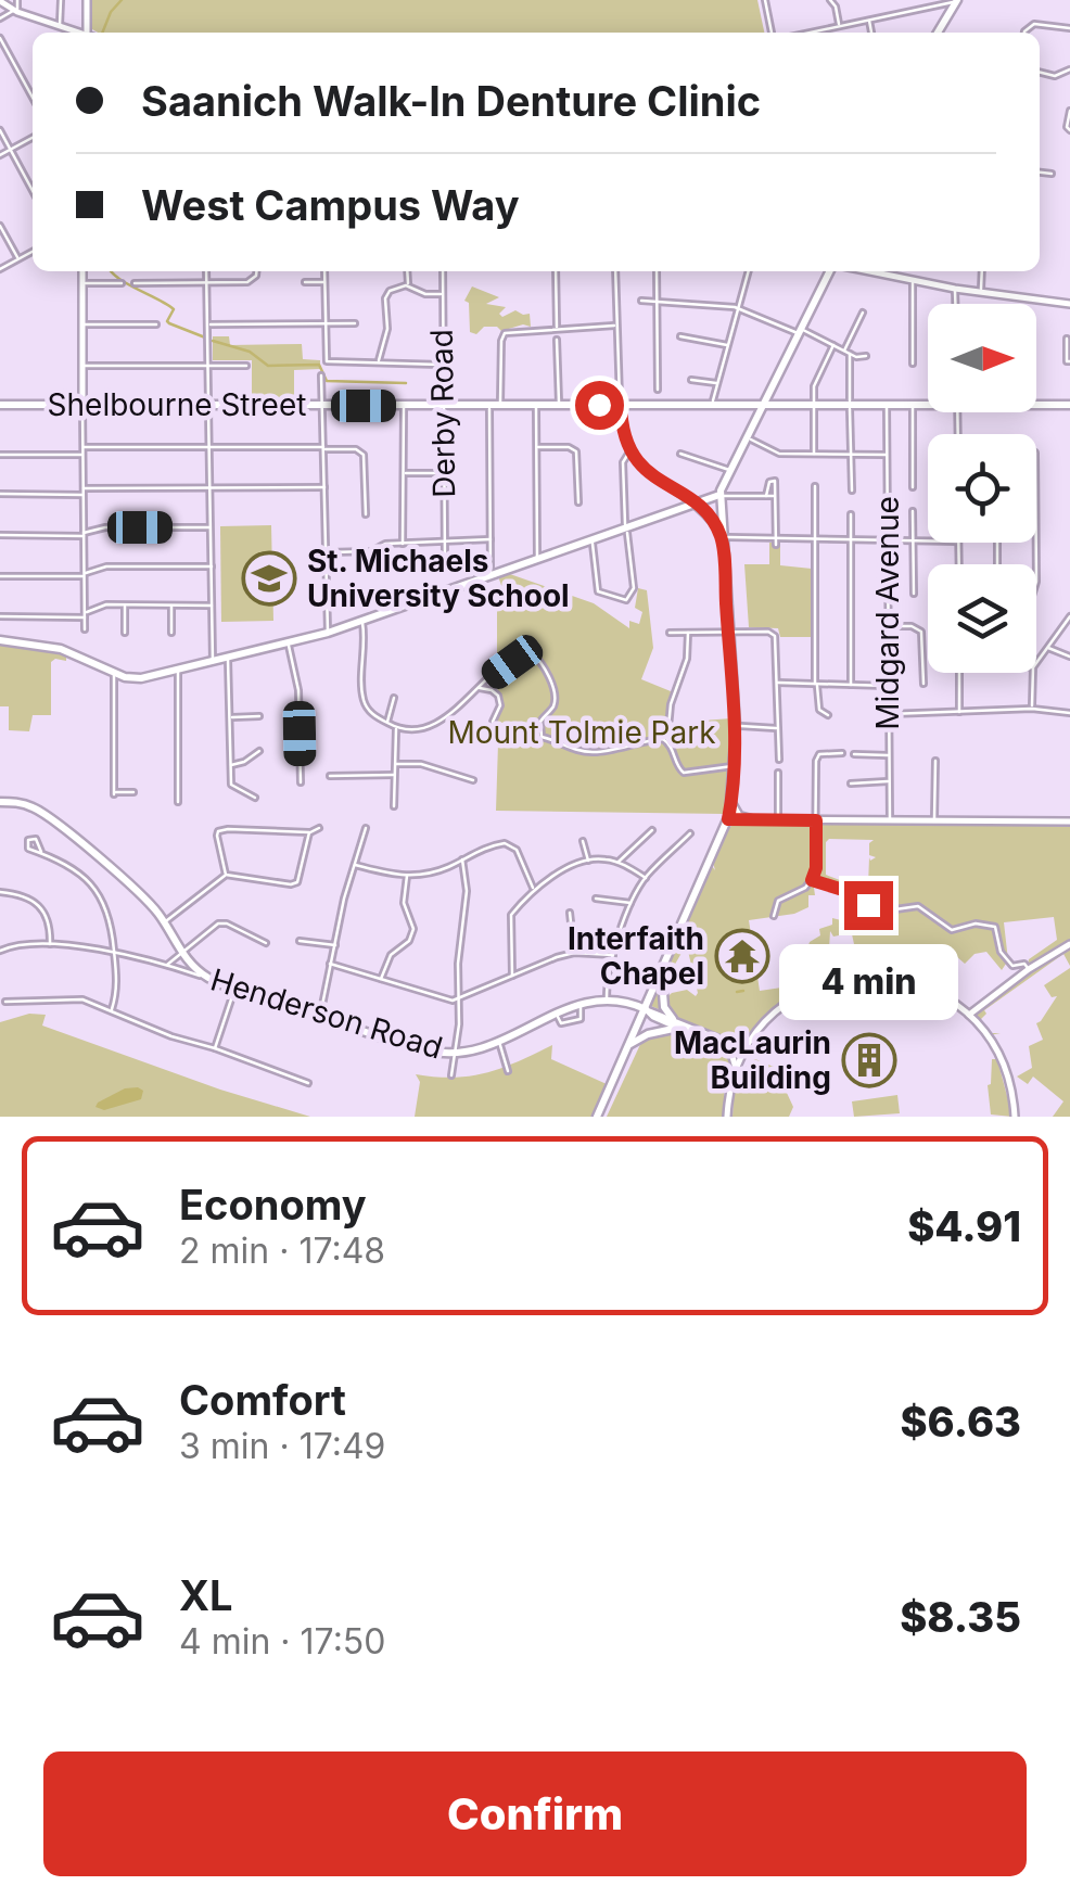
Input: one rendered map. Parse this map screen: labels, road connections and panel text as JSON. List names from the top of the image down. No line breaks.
{"streets":{"main road":["Shelbourne Street","Henderson Road"],"street":["Derby Road","Midgard Avenue"]},"crossings":[["Shelbourne Street","Derby Road"],["Shelbourne Street","Midgard Avenue"]],"parks":["Mount Tolmie Park"],"places":{"school or university":["St. Michaels University School"],"temple":["Interfaith Chapel"],"building":["MacLaurin Building"]},"north":"right","page":{"banner":["Saanich Walk-In Denture Clinic","West Campus Way"],"bubble":"4 min","list":[{"name":"Economy","note":"2 min · 17:48","value":"$4.91"},{"name":"Comfort","note":"3 min · 17:49","value":"$6.63"},{"name":"XL","note":"4 min · 17:50","value":"$8.35"}],"buttons":"Confirm"}}
